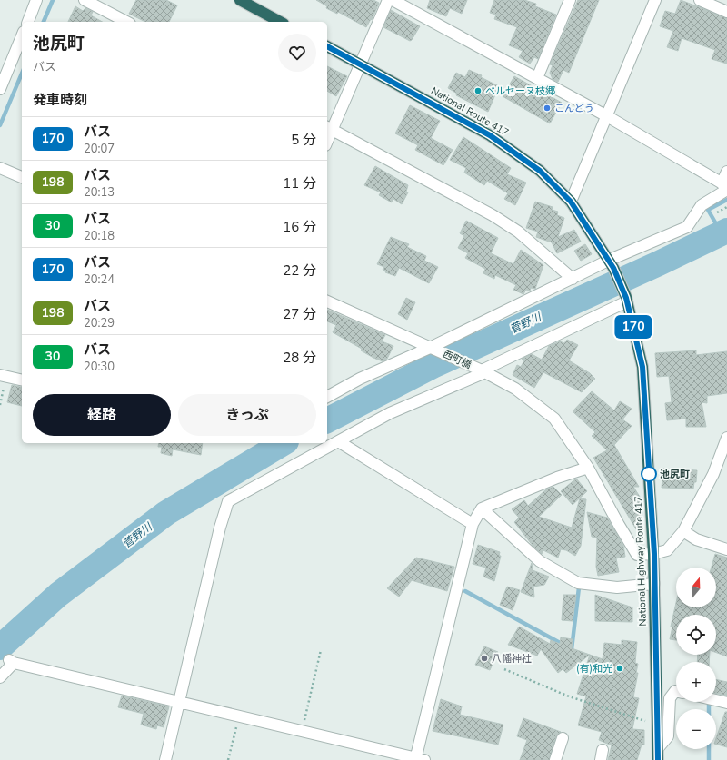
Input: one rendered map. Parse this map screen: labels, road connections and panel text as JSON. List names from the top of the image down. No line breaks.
{"streets":{"highway":["National Route 417","National Highway Route 417"],"street":["西町橋"]},"crossings":[["National Route 417","National Highway Route 417"],["西町橋","National Highway Route 417"]],"water":["菅野川"],"places":["ベルセーヌ枝郷","こんどう","池尻町","八幡神社","(有)和光"],"lines":["bus line 170"],"north":"top","page":{"on_map":"170","heading":[["池尻町","バス"],"発車時刻"],"list":[{"mark":"170","name":"バス","note":"20:07","value":"5 分"},{"mark":"198","name":"バス","note":"20:13","value":"11 分"},{"mark":"30","name":"バス","note":"20:18","value":"16 分"},{"mark":"170","name":"バス","note":"20:24","value":"22 分"},{"mark":"198","name":"バス","note":"20:29","value":"27 分"},{"mark":"30","name":"バス","note":"20:30","value":"28 分"}],"buttons":["経路","きっぷ"],"map_buttons":["+","−"]}}
